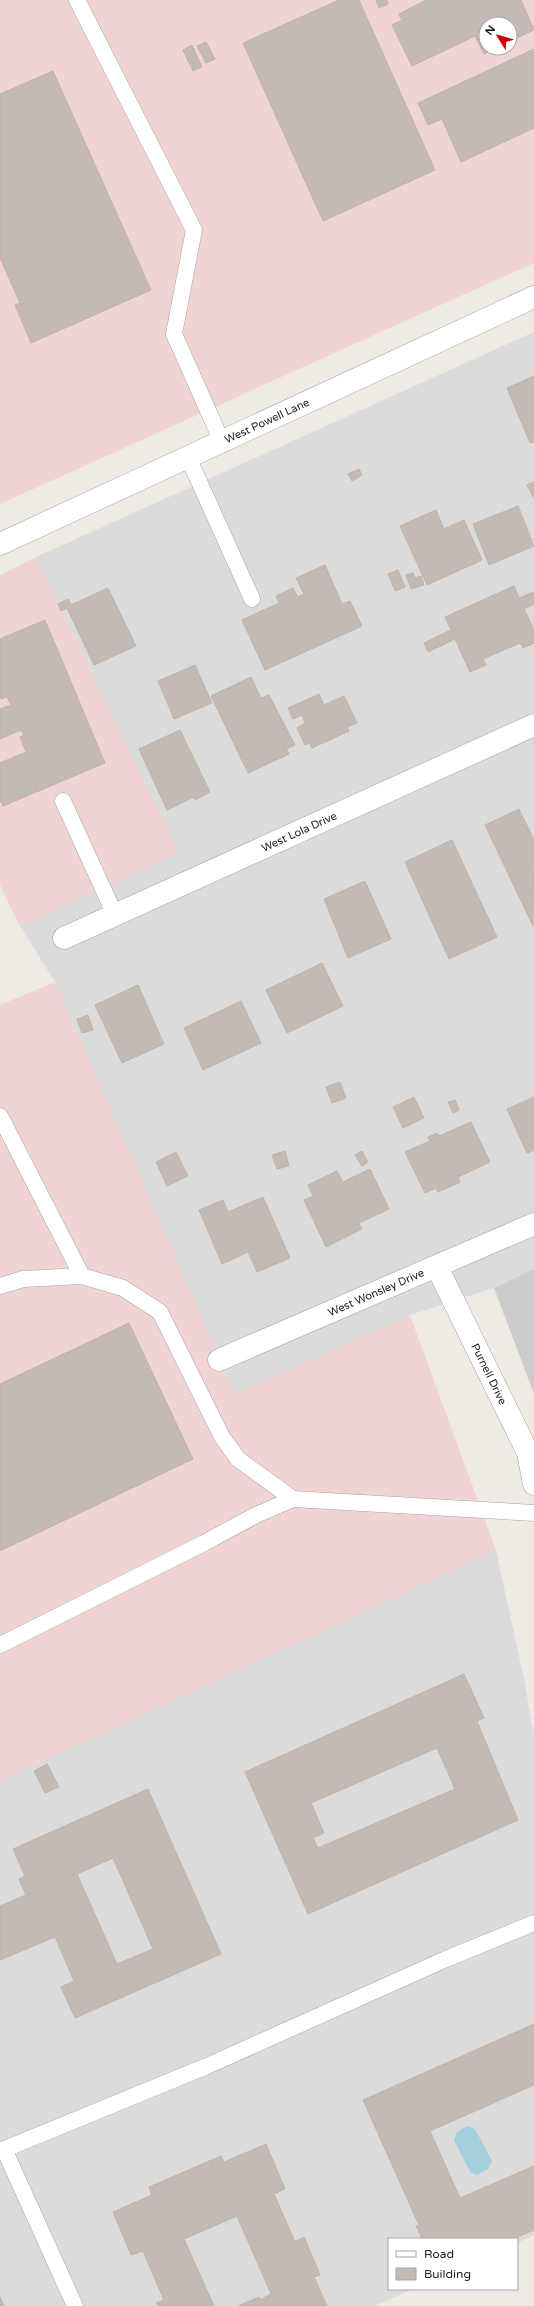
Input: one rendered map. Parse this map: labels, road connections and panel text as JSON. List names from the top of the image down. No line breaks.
{"streets":{"street":["West Powell Lane","West Lola Drive","West Wonsley Drive","Purnell Drive"]},"crossings":[["West Wonsley Drive","Purnell Drive"]],"legend":["Road","Building"],"north":"top left"}
